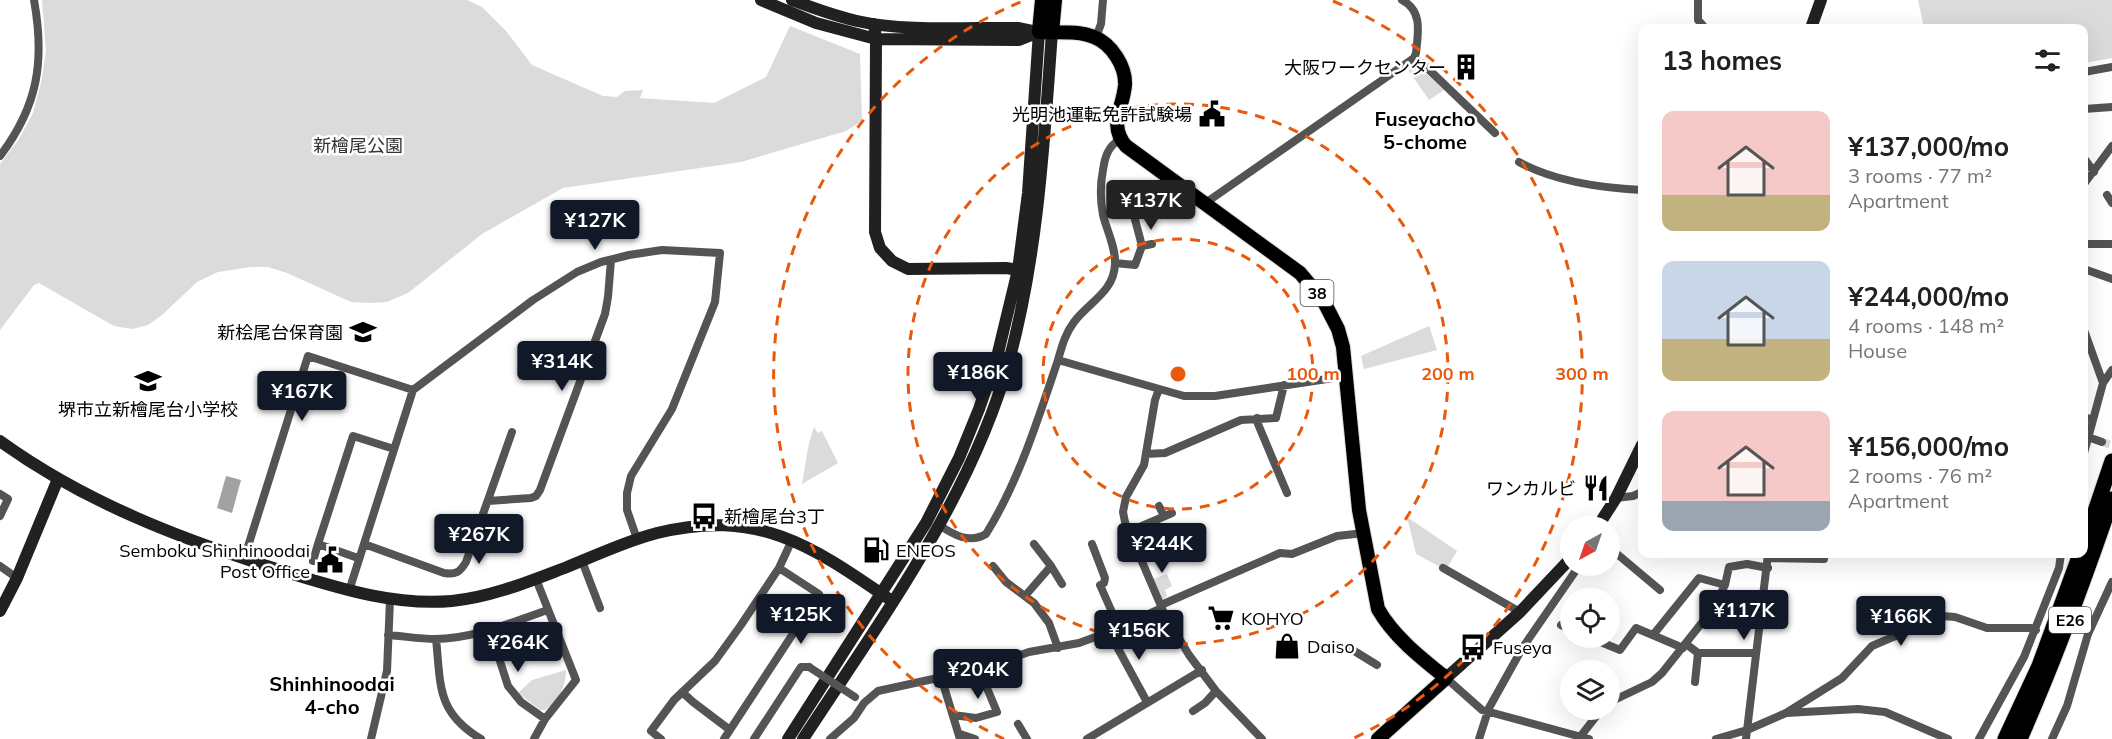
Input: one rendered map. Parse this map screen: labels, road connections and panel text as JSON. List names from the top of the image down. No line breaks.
{"streets":{"highway":["E26"],"main road":["38"]},"districts":["Fuseyacho 5-chome","Shinhinoodai 4-cho"],"parks":["新檜尾公園"],"places":{"building":["大阪ワークセンター"],"public building":["光明池運転免許試験場","Semboku Shinhinoodai Post Office"],"school or university":["新桧尾台保育園","堺市立新檜尾台小学校"],"restaurant":["ワンカルビ"],"bus stop":["新檜尾台3丁","Fuseya"],"fuel station":["ENEOS"],"supermarket":["KOHYO"],"shop":["Daiso"]},"north":"bottom left","page":{"heading":"13 homes","list":[{"name":"¥137,000/mo","note":"3 rooms · 77 m² · Apartment"},{"name":"¥244,000/mo","note":"4 rooms · 148 m² · House"},{"name":"¥156,000/mo","note":"2 rooms · 76 m² · Apartment"}],"price":["¥137K","¥127K","¥314K","¥186K","¥167K","¥267K","¥244K","¥117K","¥125K","¥166K","¥156K","¥264K","¥204K"]},"rings":["100 m","200 m","300 m"]}
